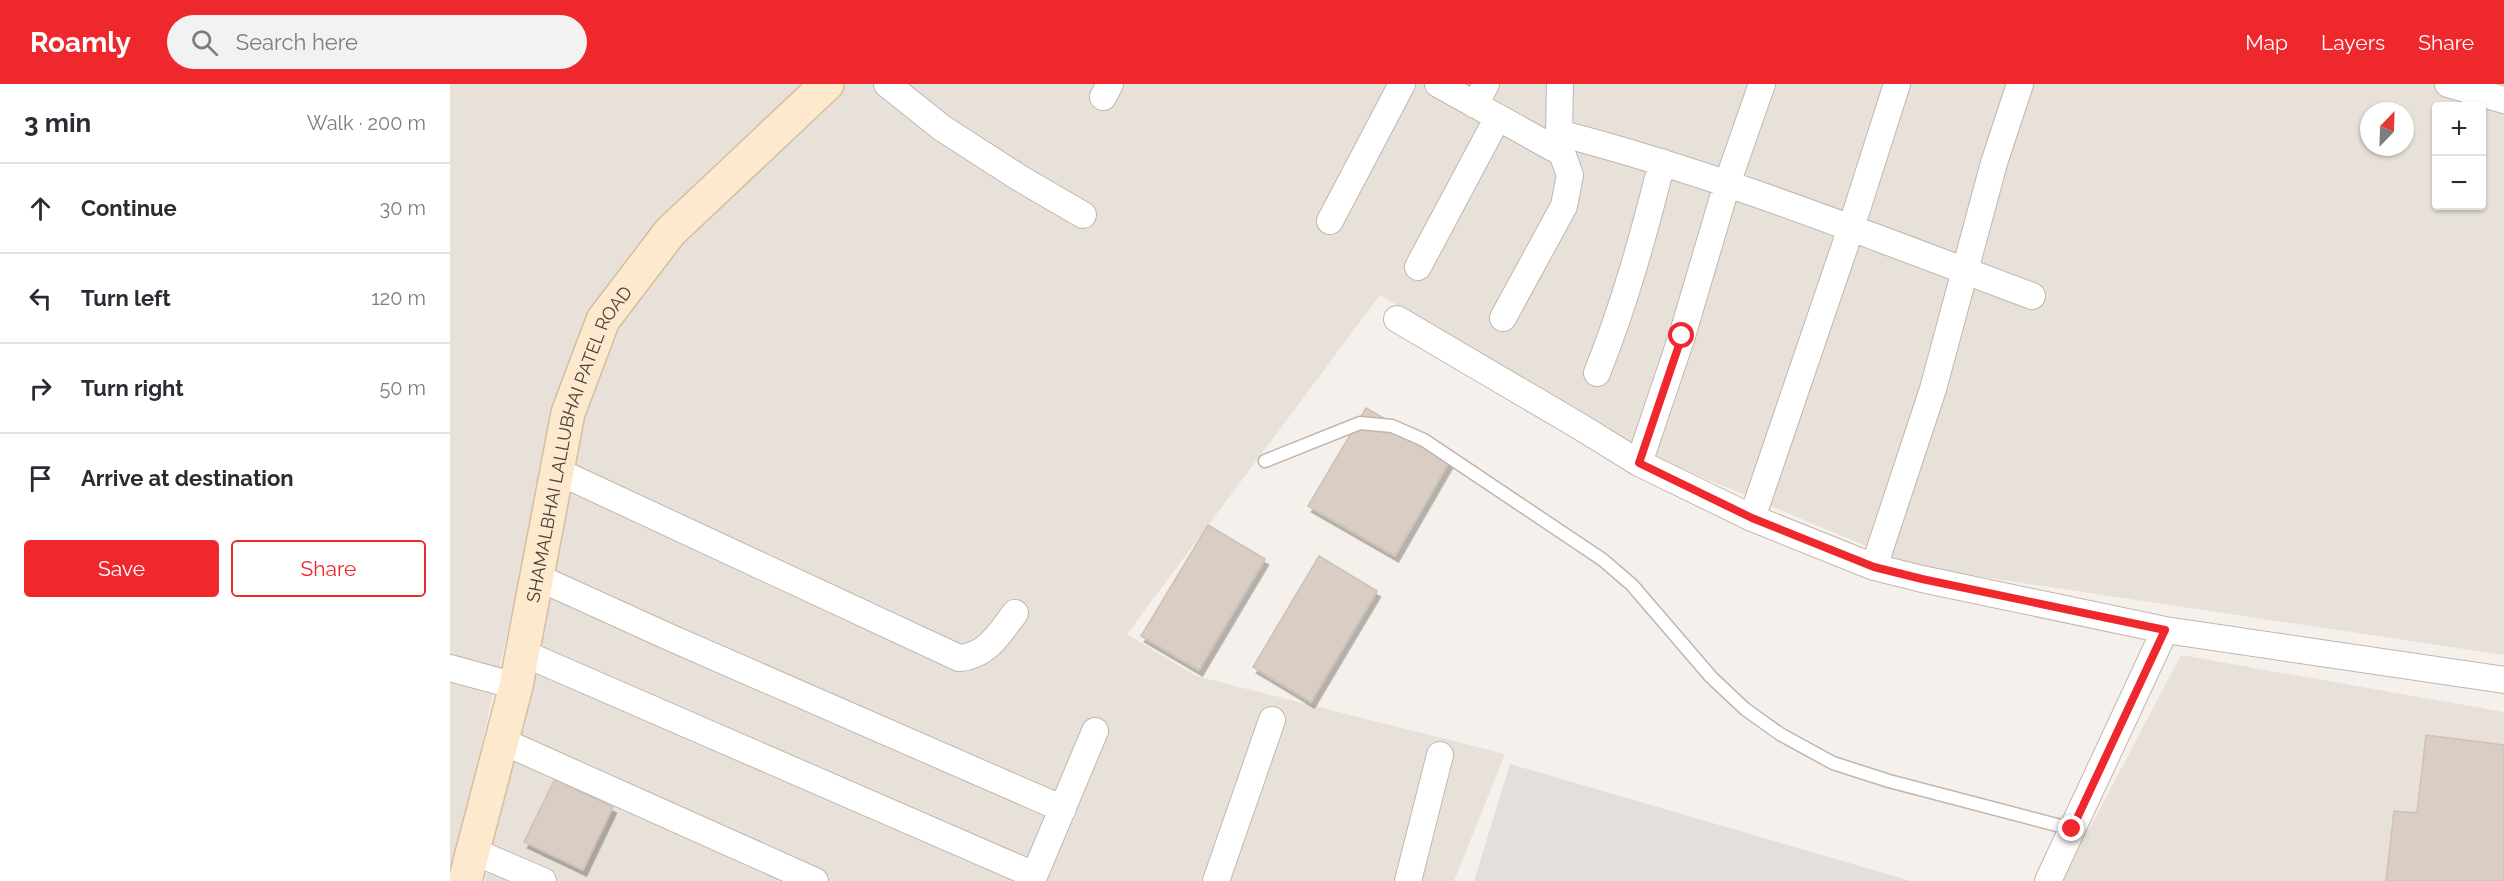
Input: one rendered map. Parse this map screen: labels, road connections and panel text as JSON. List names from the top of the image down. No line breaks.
{"streets":{"main road":["SHAMALBHAI LALLUBHAI PATEL ROAD"]},"north":"top right","page":{"header":"Roamly","search":"Search here","nav":["Map","Layers","Share"],"heading":["3 min","Walk · 200 m"],"map_buttons":["+","−"],"list":[["Continue","30 m"],["Turn left","120 m"],["Turn right","50 m"],"Arrive at destination"],"buttons":["Save","Share"]}}
